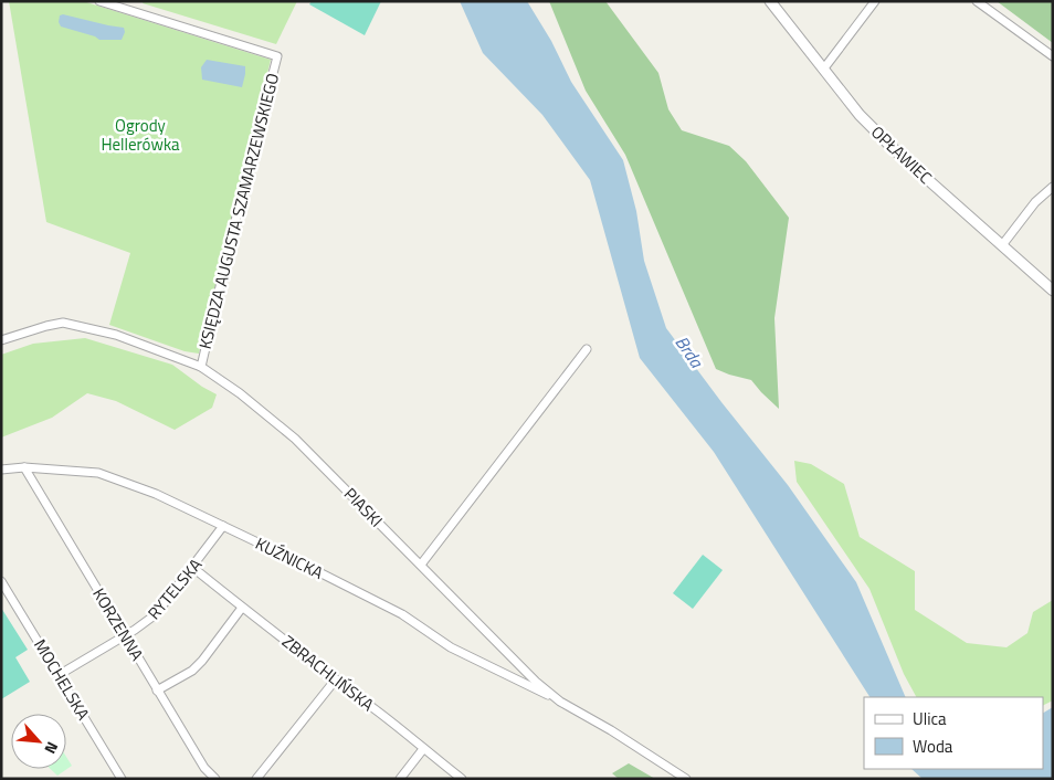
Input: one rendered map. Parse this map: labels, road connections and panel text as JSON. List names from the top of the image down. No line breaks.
{"streets":{"street":["OPŁAWIEC","KSIĘDZA AUGUSTA SZAMARZEWSKIEGO","PIASKI","KUŹNICKA","RYTELSKA","KORZENNA","ZBRACHLIŃSKA","MOCHELSKA"]},"crossings":[["KSIĘDZA AUGUSTA SZAMARZEWSKIEGO","PIASKI"],["PIASKI","KUŹNICKA"],["KUŹNICKA","RYTELSKA"],["KUŹNICKA","KORZENNA"],["RYTELSKA","KORZENNA"],["RYTELSKA","ZBRACHLIŃSKA"],["RYTELSKA","MOCHELSKA"]],"water":["Brda"],"parks":["Ogrody Hellerówka"],"legend":["Ulica","Woda"],"north":"bottom right"}
